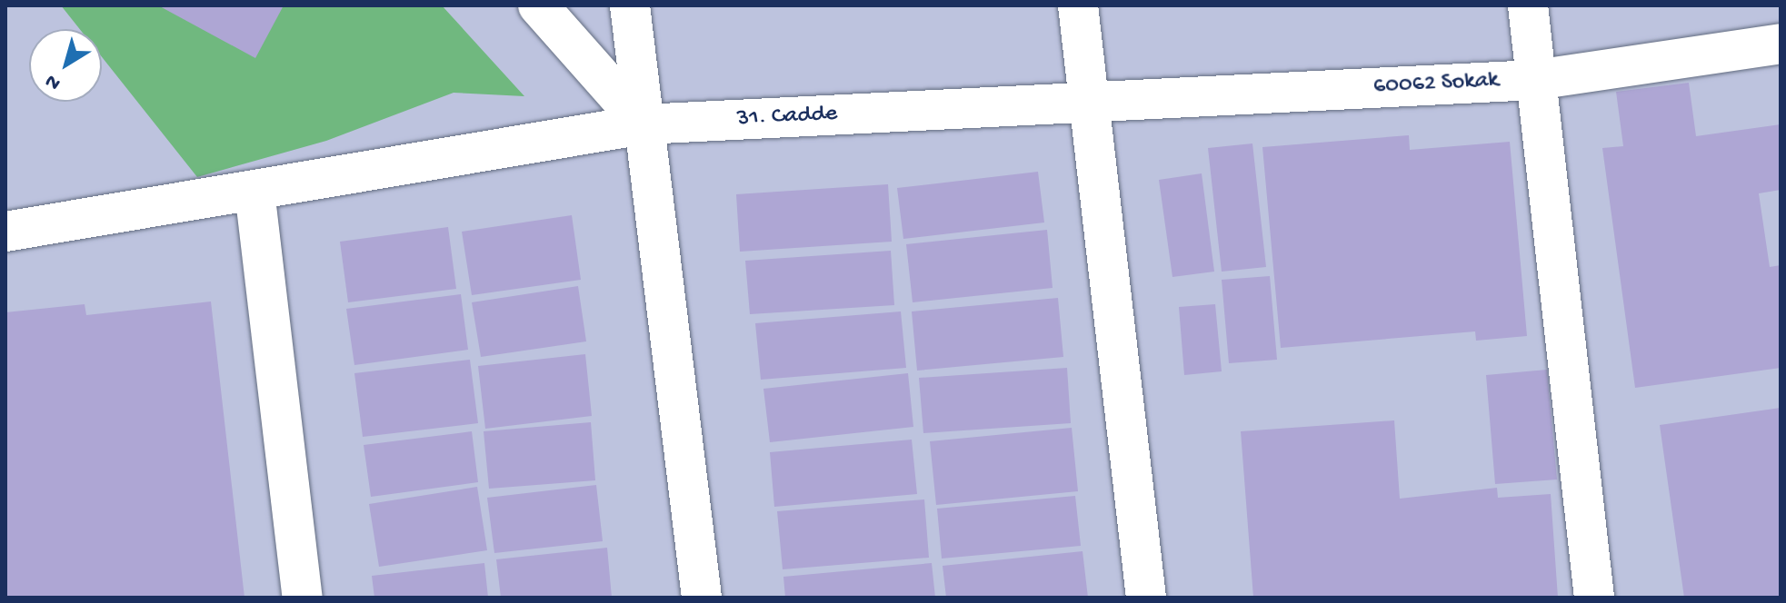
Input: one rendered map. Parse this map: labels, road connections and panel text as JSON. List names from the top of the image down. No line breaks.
{"streets":{"street":["60062 Sokak","31. Cadde"]},"crossings":[["60062 Sokak","31. Cadde"]],"north":"bottom left"}
